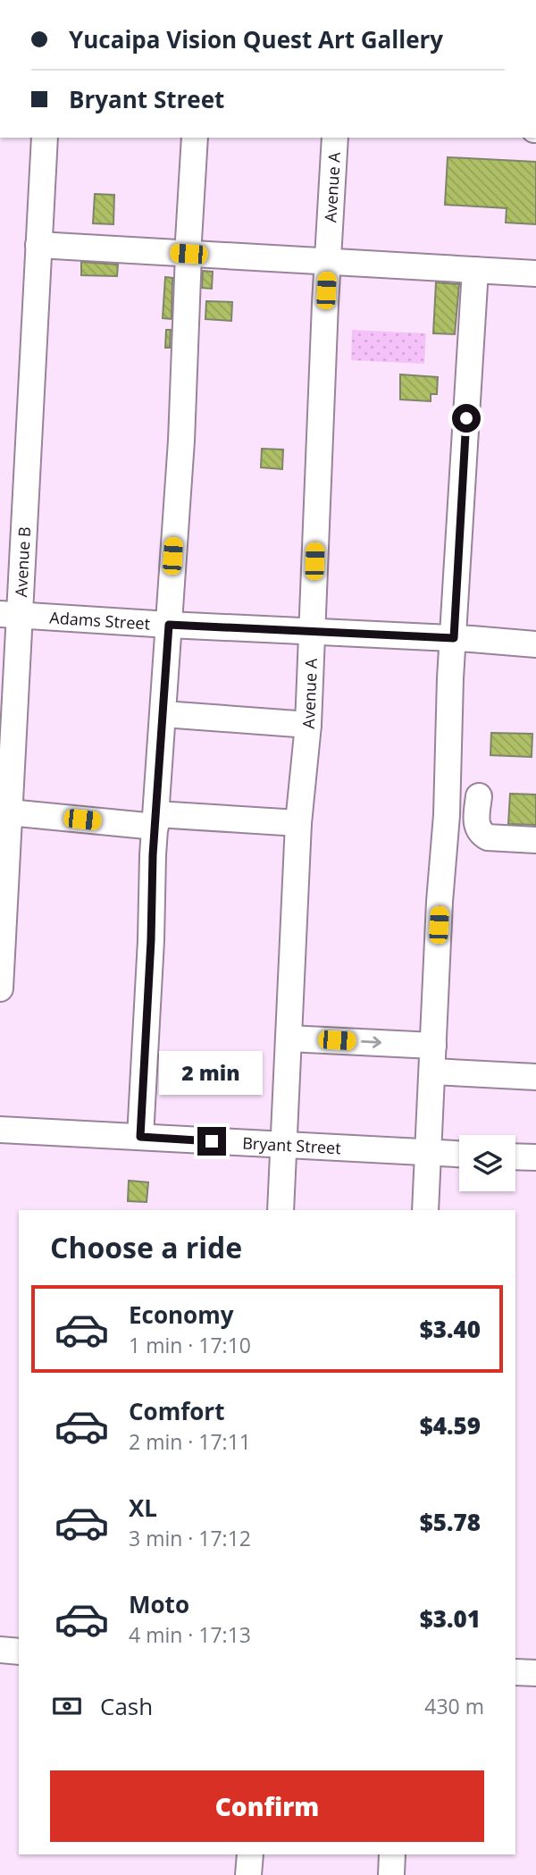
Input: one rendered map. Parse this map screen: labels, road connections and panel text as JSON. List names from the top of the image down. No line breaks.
{"streets":{"street":["Avenue A","Avenue B","Adams Street","Bryant Street"]},"crossings":[["Avenue A","Adams Street"],["Avenue A","Bryant Street"],["Avenue B","Adams Street"]],"page":{"banner":["Yucaipa Vision Quest Art Gallery","Bryant Street"],"bubble":"2 min","heading":"Choose a ride","list":[{"name":"Economy","note":"1 min · 17:10","value":"$3.40"},{"name":"Comfort","note":"2 min · 17:11","value":"$4.59"},{"name":"XL","note":"3 min · 17:12","value":"$5.78"},{"name":"Moto","note":"4 min · 17:13","value":"$3.01"}],"pay":["Cash","430 m"],"buttons":"Confirm"}}
